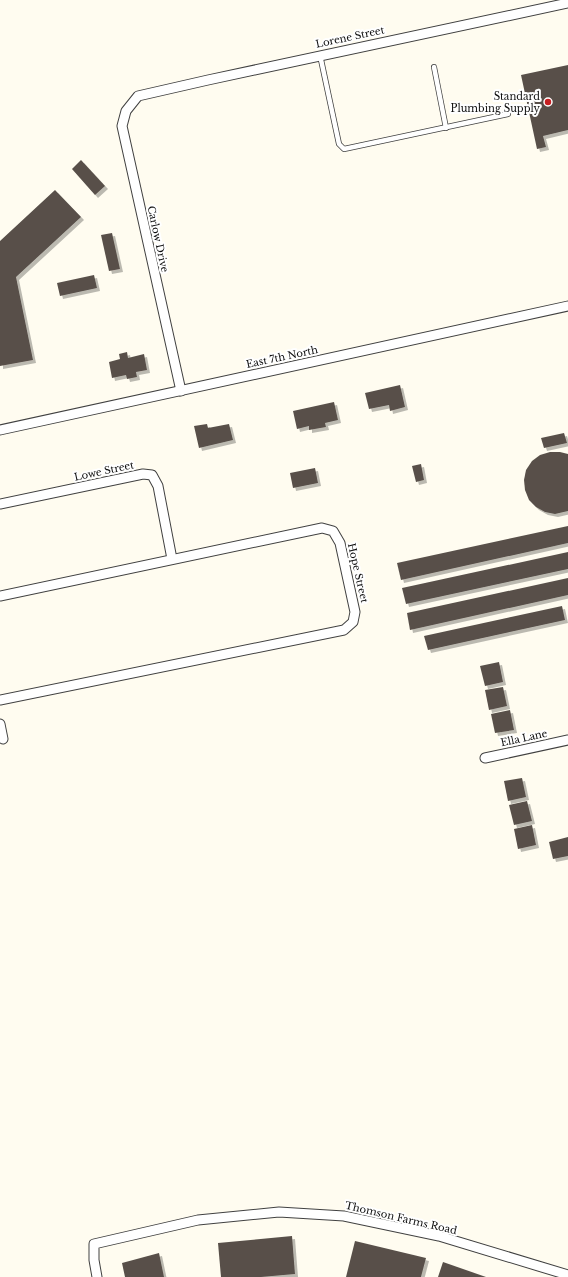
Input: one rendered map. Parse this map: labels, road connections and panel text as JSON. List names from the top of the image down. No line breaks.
{"streets":{"street":["Lorene Street","Carlow Drive","East 7th North","Lowe Street","Hope Street","Ella Lane","Thomson Farms Road"]},"crossings":[["Lorene Street","Carlow Drive"],["Carlow Drive","East 7th North"],["Lowe Street","Hope Street"]],"places":["Standard Plumbing Supply"]}
